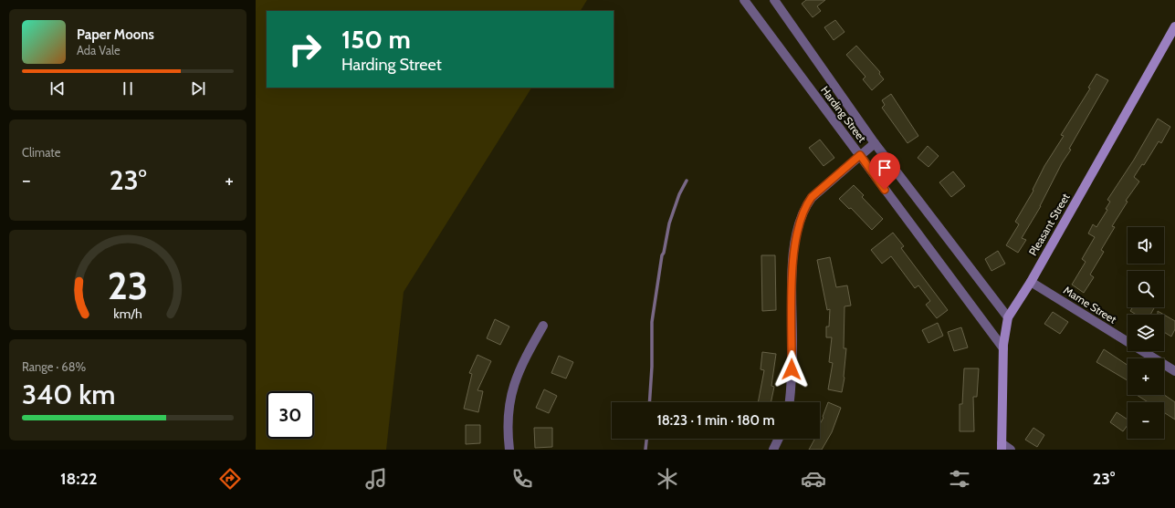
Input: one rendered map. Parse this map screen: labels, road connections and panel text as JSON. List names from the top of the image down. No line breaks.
{"streets":{"street":["Harding Street","Pleasant Street","Marne Street"]},"crossings":[["Harding Street","Pleasant Street"],["Pleasant Street","Marne Street"]],"page":{"turn":["150 m","Harding Street"],"song":["Paper Moons","Ada Vale"],"tile":["Climate",["Range · 68%","340 km"]],"heat":["−","23°","+"],"map_buttons":["+","−"],"limit":"30","trip":"18:23 · 1 min · 180 m","tabs":["18:22","23°"],"gauge":["23","km/h"]}}
